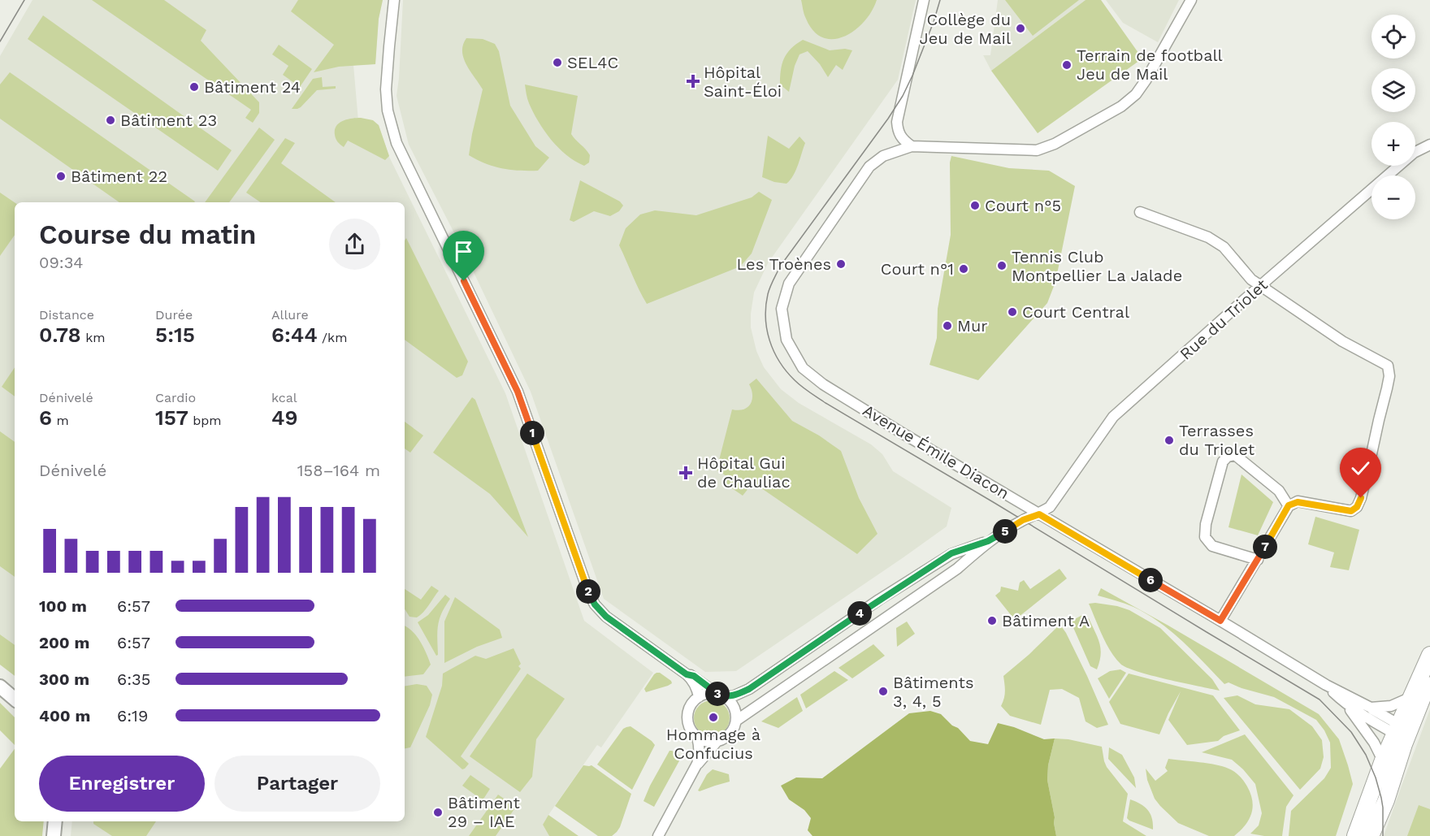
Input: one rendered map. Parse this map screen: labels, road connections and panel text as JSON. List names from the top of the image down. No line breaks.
{"streets":{"street":["Rue du Triolet","Avenue Émile Diacon"]},"crossings":[["Rue du Triolet","Avenue Émile Diacon"]],"places":{"other":["Collège du Jeu de Mail","SEL4C","Terrain de football Jeu de Mail","Bâtiment 24","Bâtiment 23","Bâtiment 22","Court n°5","Les Troènes","Tennis Club Montpellier La Jalade","Court n°1","Court Central","Mur","Terrasses du Triolet","Bâtiment A","Bâtiments 3, 4, 5","Hommage à Confucius","Bâtiment 29 – IAE"],"health":["Hôpital Saint-Éloi","Hôpital Gui de Chauliac"]},"page":{"map_buttons":["+","−"],"heading":["Course du matin","09:34"],"stats":[["Distance","0.78 km"],["Durée","5:15"],["Allure","6:44 /km"],["Dénivelé","6 m"],["Cardio","157 bpm"],["kcal","49"]],"pins":["1","5","7","6","2","4","3"],"chart":["Dénivelé","158–164 m"],"list":[{"name":"100 m","note":"6:57"},{"name":"200 m","note":"6:57"},{"name":"300 m","note":"6:35"},{"name":"400 m","note":"6:19"}],"buttons":["Enregistrer","Partager"]}}
